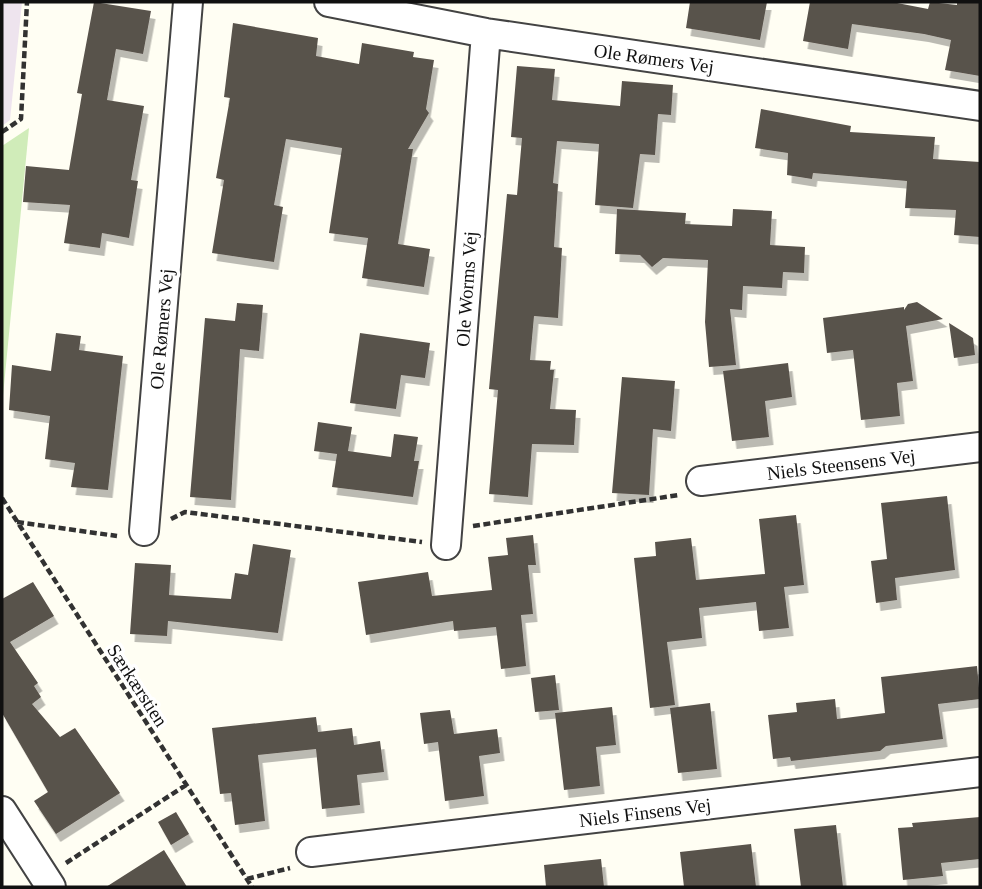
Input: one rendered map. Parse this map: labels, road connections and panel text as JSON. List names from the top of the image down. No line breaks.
{"streets":{"street":["Ole Rømers Vej","Ole Worms Vej","Niels Steensens Vej","Niels Finsens Vej"],"path":["Særkærstien"]},"crossings":[["Ole Rømers Vej","Ole Worms Vej"]]}
